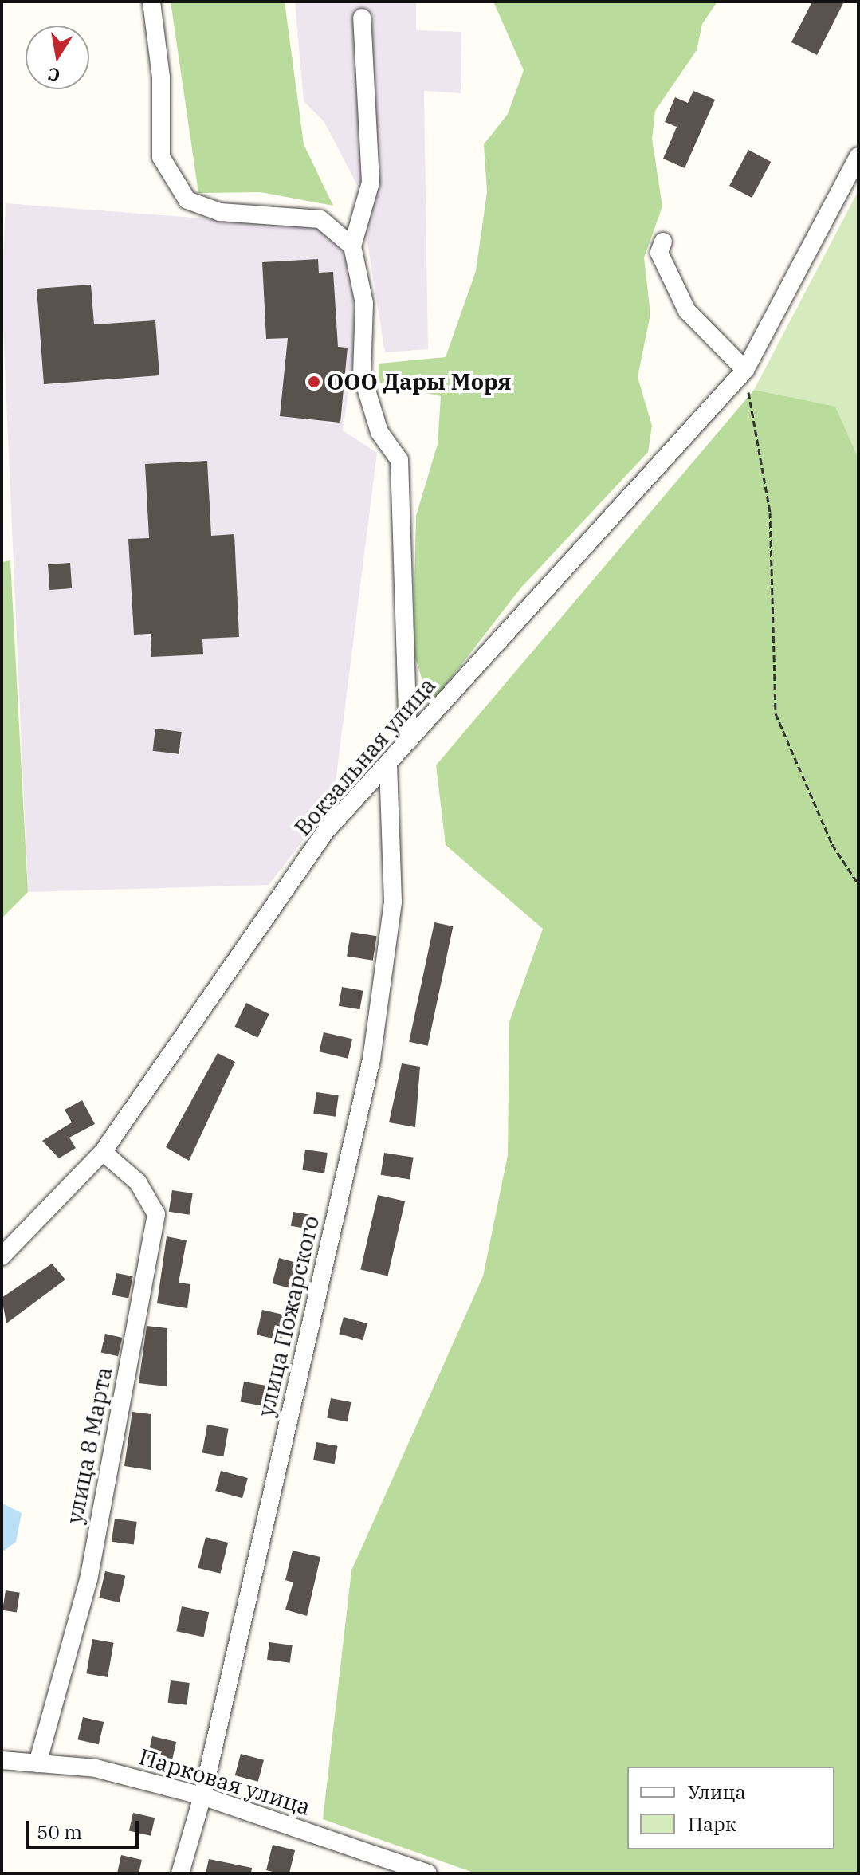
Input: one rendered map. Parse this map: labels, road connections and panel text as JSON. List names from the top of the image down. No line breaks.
{"streets":{"street":["Вокзальная улица","улица Пожарского","улица 8 Марта","Парковая улица"]},"crossings":[["Вокзальная улица","улица Пожарского"],["Вокзальная улица","улица 8 Марта"],["улица Пожарского","Парковая улица"],["улица 8 Марта","Парковая улица"]],"places":["ООО Дары Моря"],"legend":["Улица","Парк"],"scale_bar":"50 m","north":"bottom"}
